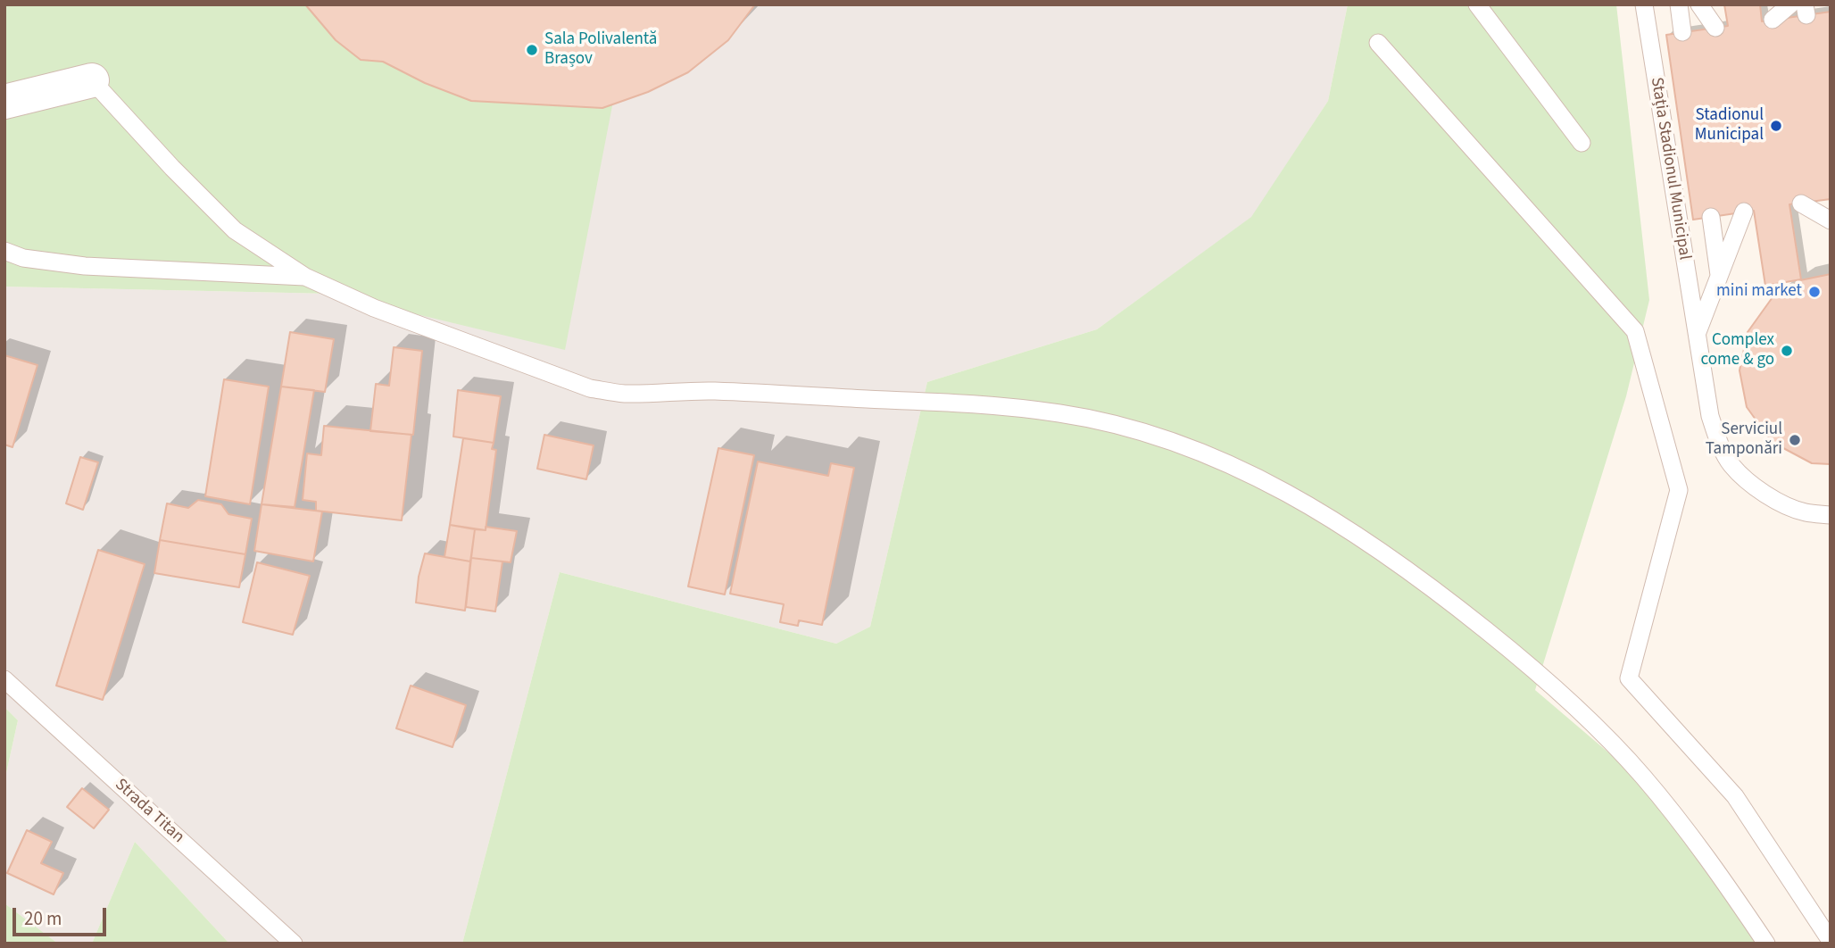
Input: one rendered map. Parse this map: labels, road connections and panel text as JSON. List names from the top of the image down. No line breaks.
{"streets":{"lane":["Stația Stadionul Municipal","Strada Titan"]},"places":["Sala Polivalentă Brașov","Stadionul Municipal","mini market","Complex come & go","Serviciul Tamponări"],"scale_bar":"20 m"}
